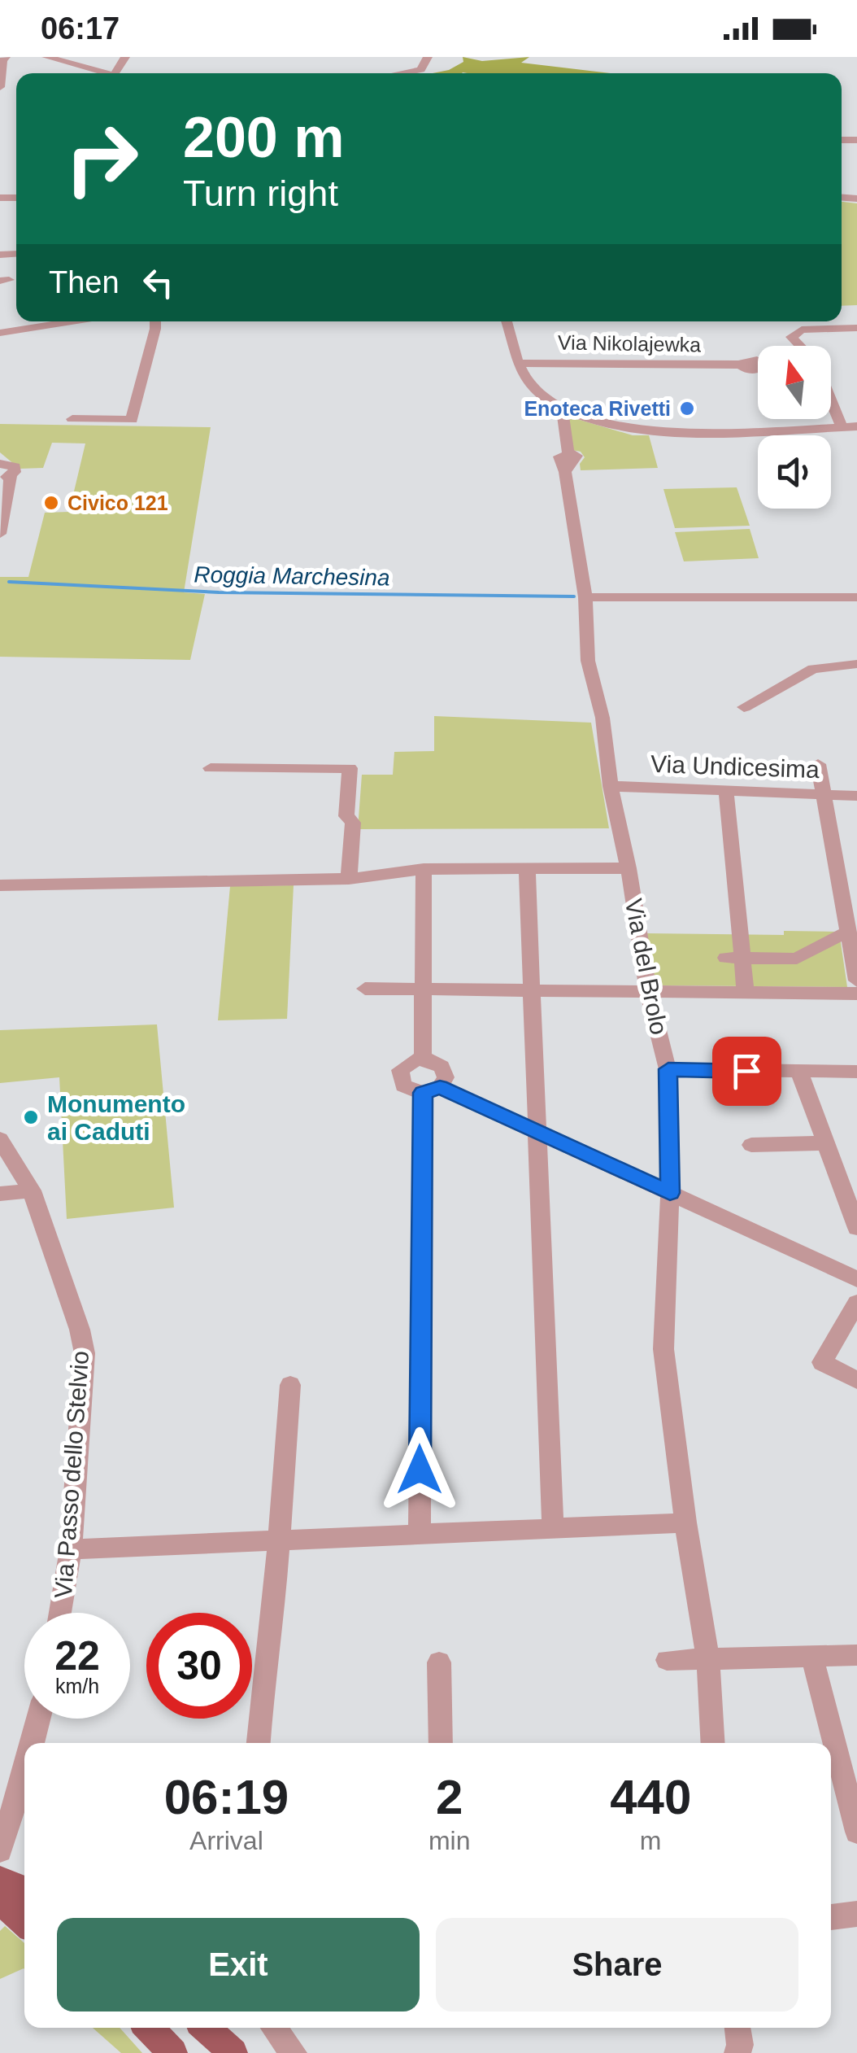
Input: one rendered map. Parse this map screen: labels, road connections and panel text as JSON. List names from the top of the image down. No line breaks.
{"streets":{"street":["Via Nikolajewka","Via Undicesima","Via del Brolo","Via Passo dello Stelvio"]},"crossings":[["Via Undicesima","Via del Brolo"]],"water":["Roggia Marchesina"],"places":["Enoteca Rivetti","Civico 121","Monumento ai Caduti"],"north":"top","page":{"status":"06:17","turn":["200 m","Turn right"],"then":"Then","speed":"22 km/h","limit":"30","eta":["06:19","Arrival","2","min","440","m"],"buttons":["Exit","Share"]}}
